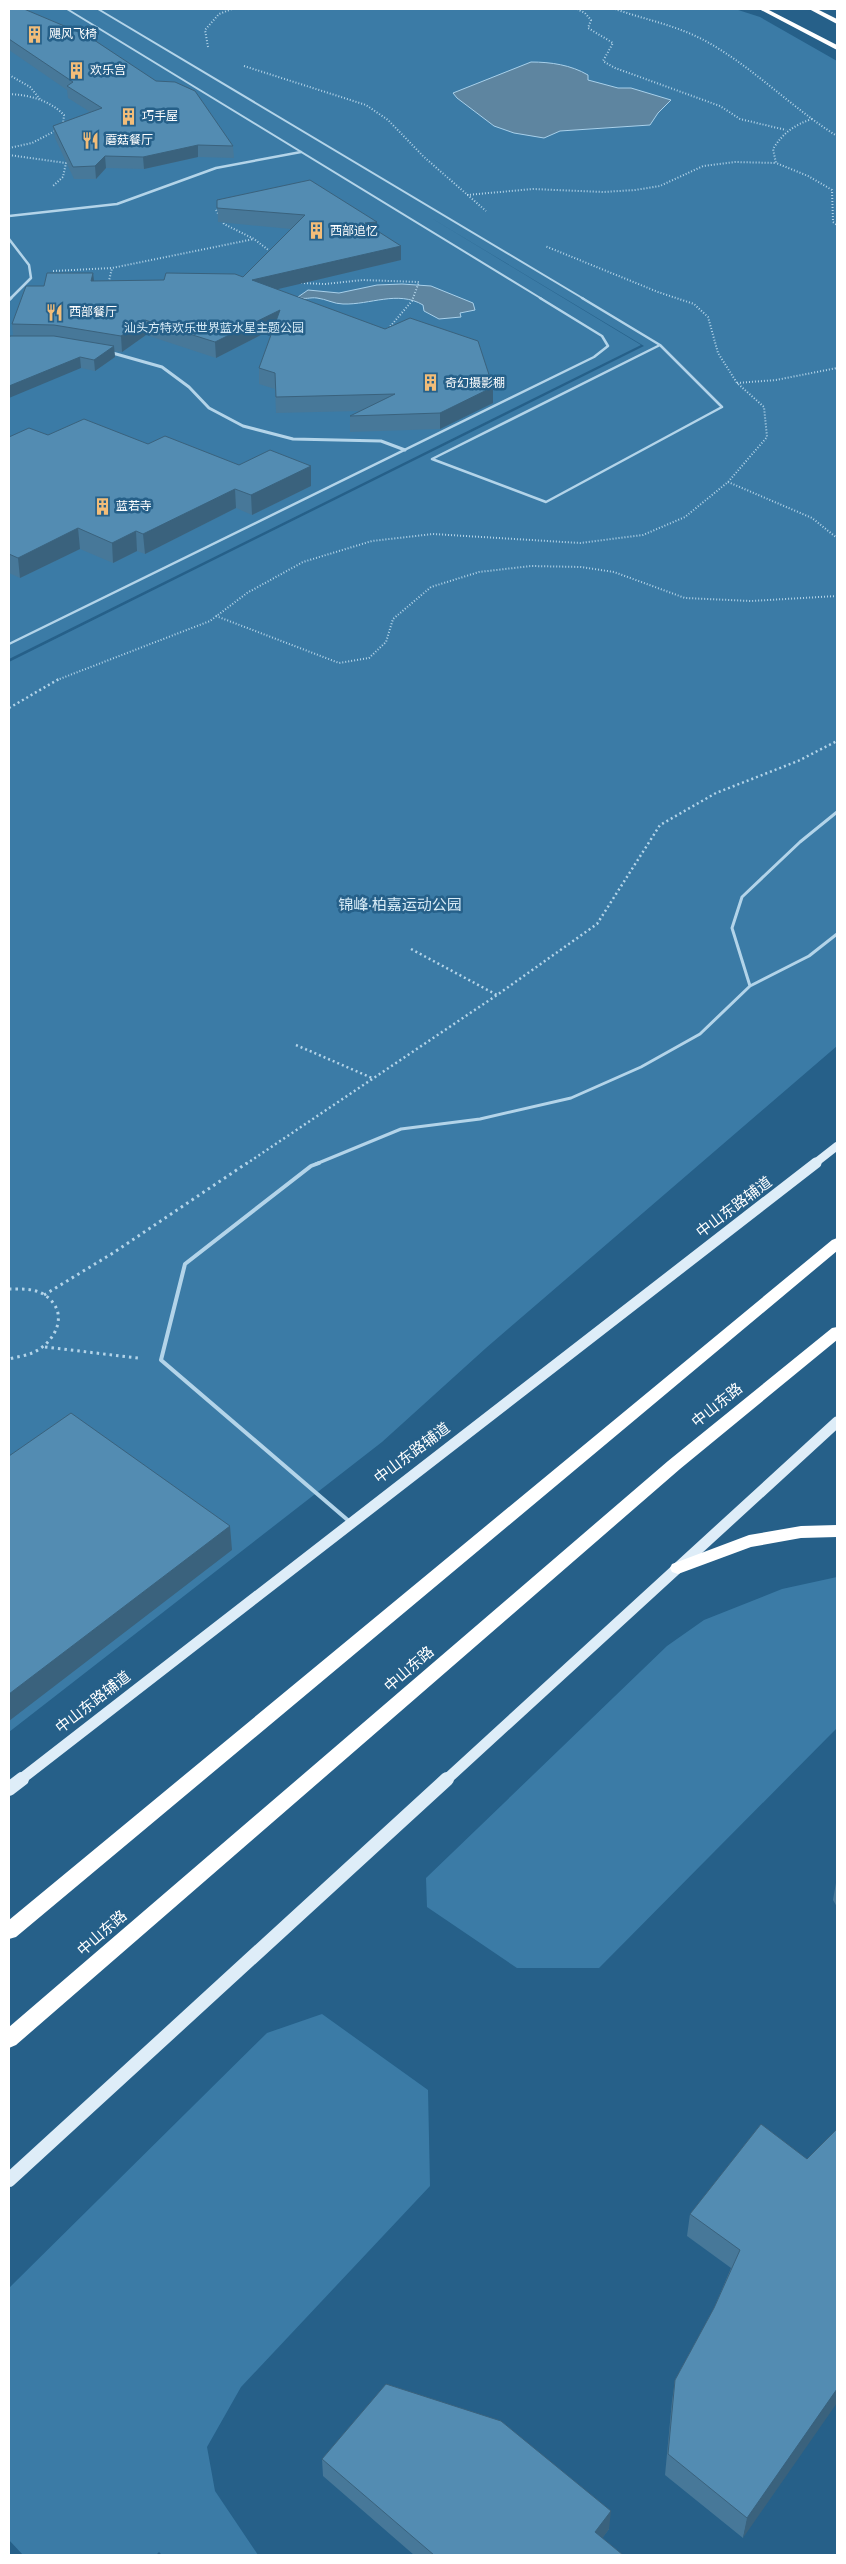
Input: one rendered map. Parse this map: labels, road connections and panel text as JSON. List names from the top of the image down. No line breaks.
{"streets":{"highway":["中山东路"],"street":["中山东路辅道"]},"parks":["汕头方特欢乐世界蓝水星主题公园","锦峰·柏嘉运动公园"],"places":{"building":["飓风飞椅","欢乐宫","巧手屋","西部追忆","奇幻摄影棚","蓝若寺"],"restaurant":["蘑菇餐厅","西部餐厅"]}}
